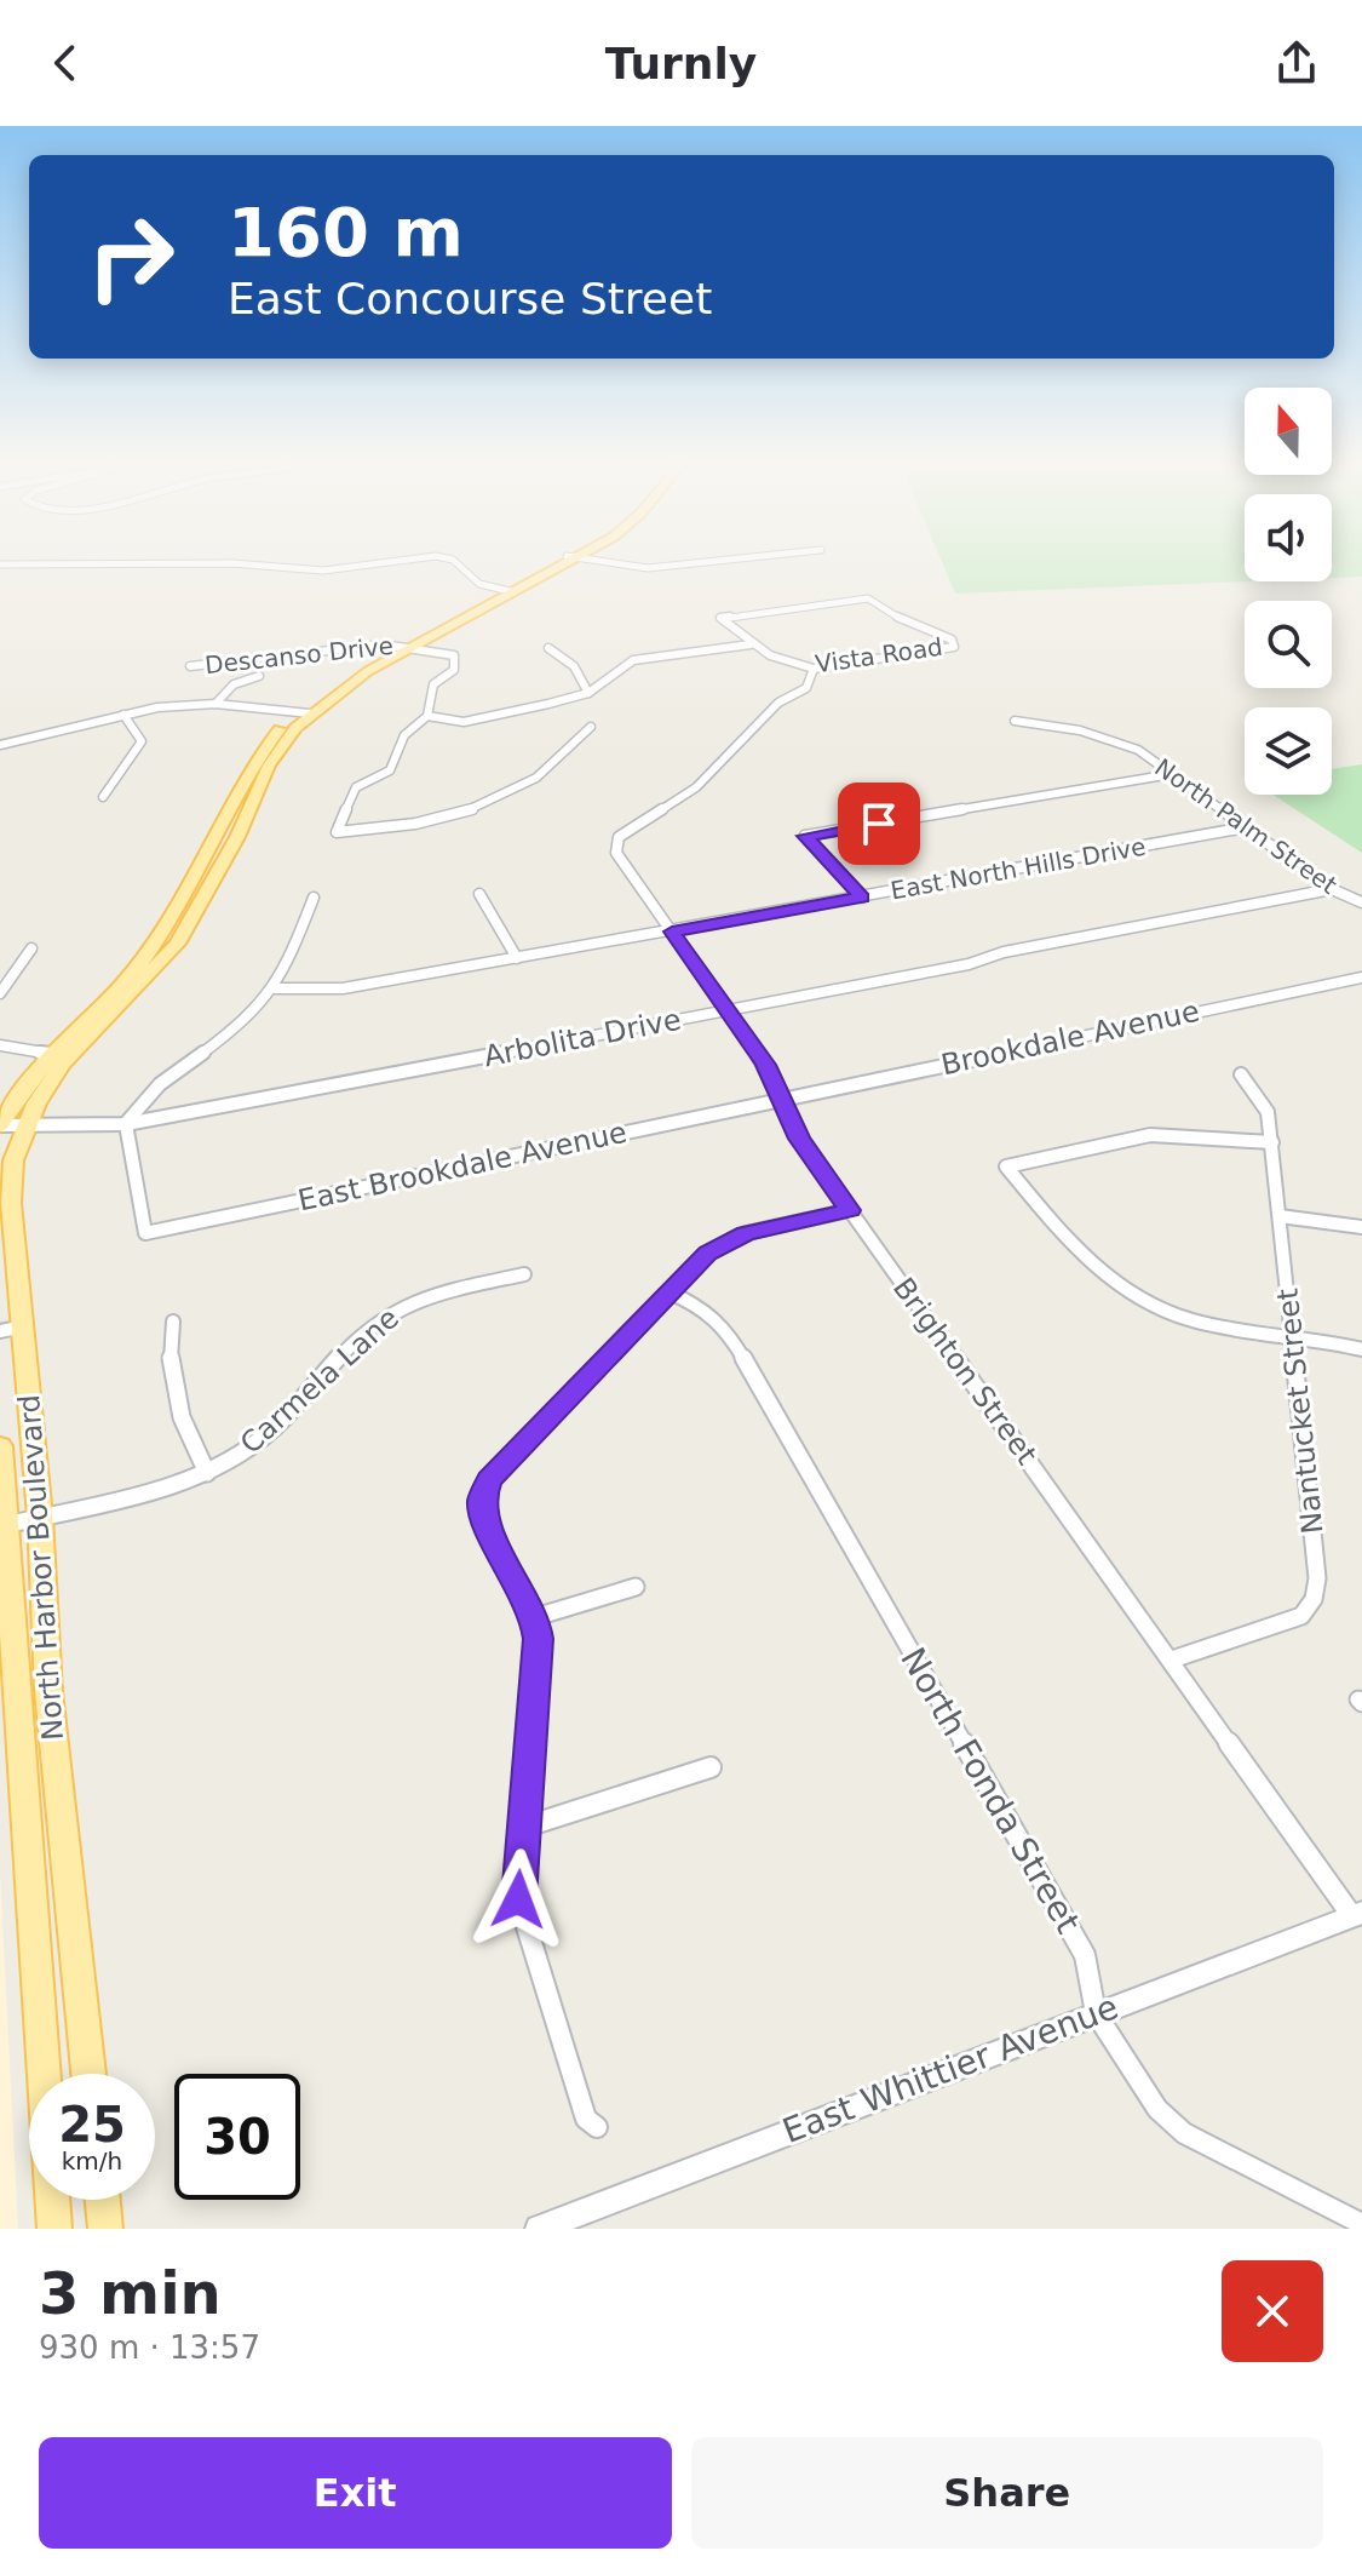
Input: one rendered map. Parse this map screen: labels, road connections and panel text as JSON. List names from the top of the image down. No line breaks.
{"streets":{"main road":["North Harbor Boulevard"],"street":["Descanso Drive","Vista Road","North Palm Street","East North Hills Drive","Arbolita Drive","Brookdale Avenue","East Brookdale Avenue","Brighton Street","Carmela Lane","Nantucket Street","North Fonda Street","East Whittier Avenue"]},"crossings":[["Descanso Drive","North Harbor Boulevard"],["Vista Road","Brighton Street"],["North Palm Street","East North Hills Drive"],["North Palm Street","Arbolita Drive"],["East North Hills Drive","Brighton Street"],["Arbolita Drive","East Brookdale Avenue"],["Arbolita Drive","Brighton Street"],["Arbolita Drive","North Harbor Boulevard"],["Brookdale Avenue","East Brookdale Avenue"],["Brookdale Avenue","Brighton Street"],["East Brookdale Avenue","Brighton Street"],["Brighton Street","Nantucket Street"],["Brighton Street","East Whittier Avenue"],["Carmela Lane","North Harbor Boulevard"],["North Fonda Street","East Whittier Avenue"]],"north":"top","page":{"header":"Turnly","turn":["160 m","East Concourse Street"],"speed":"25 km/h","limit":"30","heading":["3 min","930 m · 13:57"],"buttons":["Exit","Share"]}}
